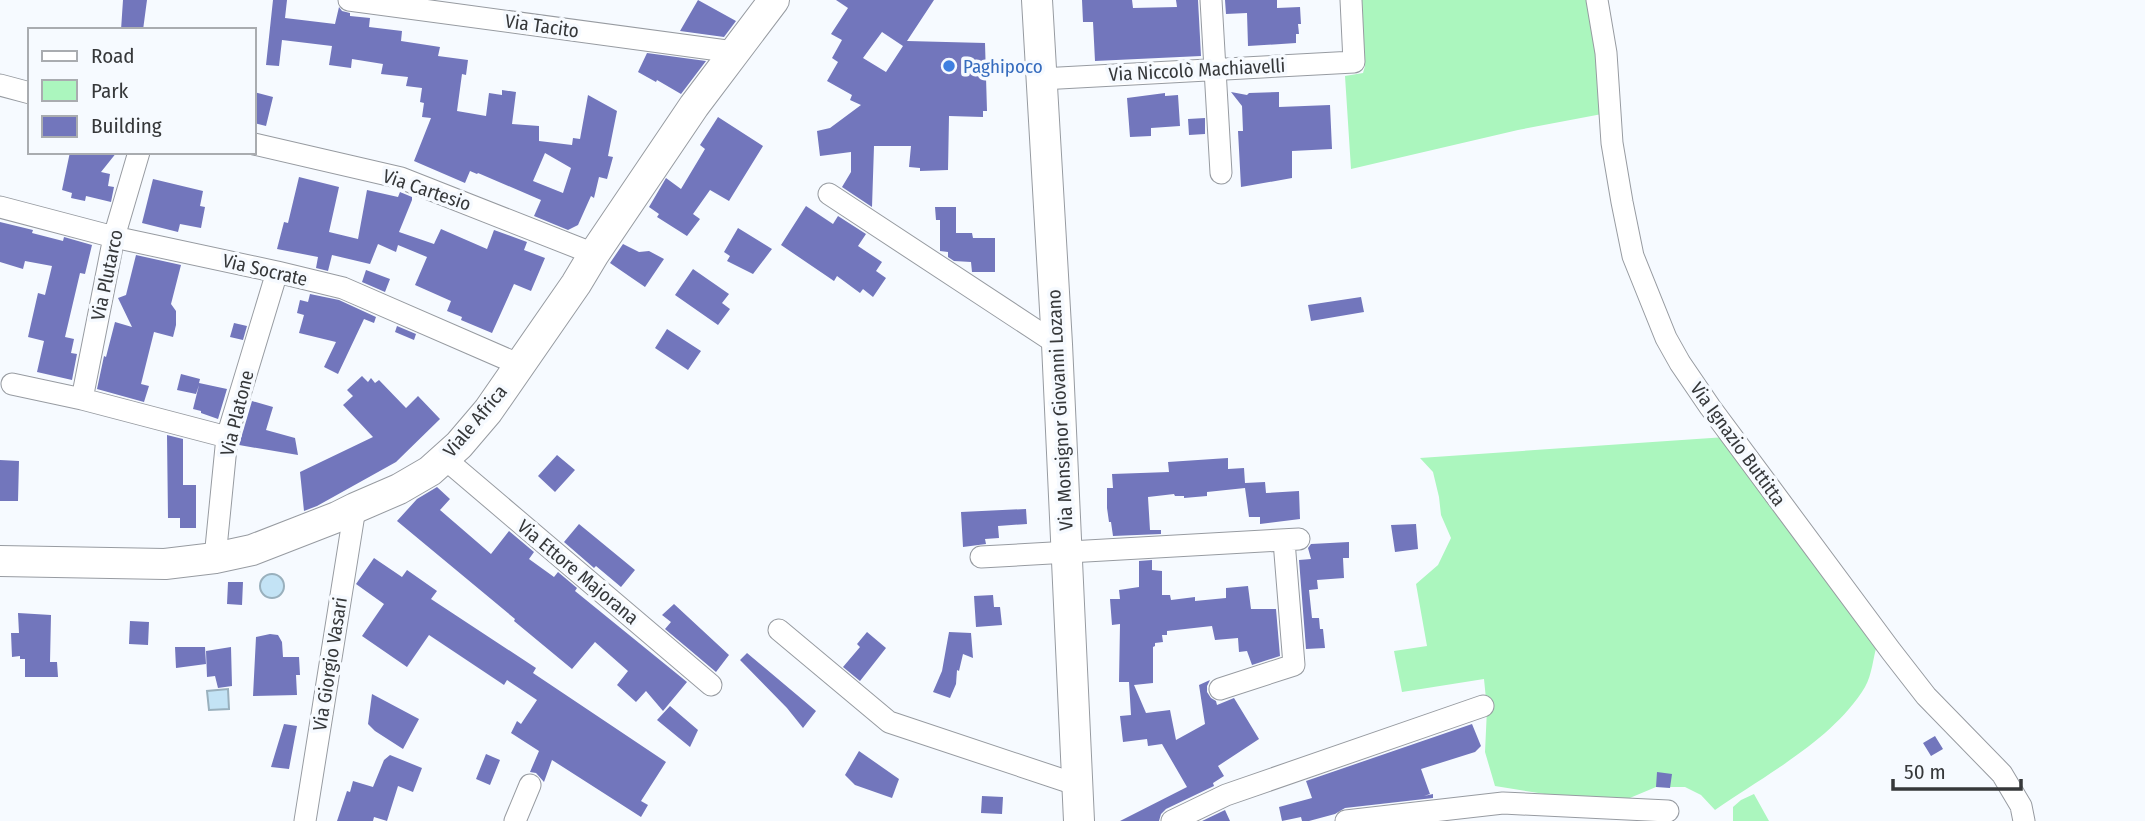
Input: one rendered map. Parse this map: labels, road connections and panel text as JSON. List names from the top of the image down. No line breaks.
{"streets":{"main road":["Via Monsignor Giovanni Lozano","Viale Africa"],"street":["Via Tacito","Via Niccolò Machiavelli","Via Cartesio","Via Socrate","Via Plutarco","Via Platone","Via Ignazio Buttitta","Via Ettore Majorana","Via Giorgio Vasari"]},"crossings":[["Via Tacito","Viale Africa"],["Via Niccolò Machiavelli","Via Monsignor Giovanni Lozano"],["Via Cartesio","Viale Africa"],["Via Socrate","Via Plutarco"],["Via Socrate","Via Platone"],["Via Socrate","Viale Africa"],["Via Platone","Viale Africa"],["Viale Africa","Via Ettore Majorana"],["Viale Africa","Via Giorgio Vasari"]],"places":["Paghipoco"],"legend":["Road","Park","Building"],"scale_bar":"50 m"}
